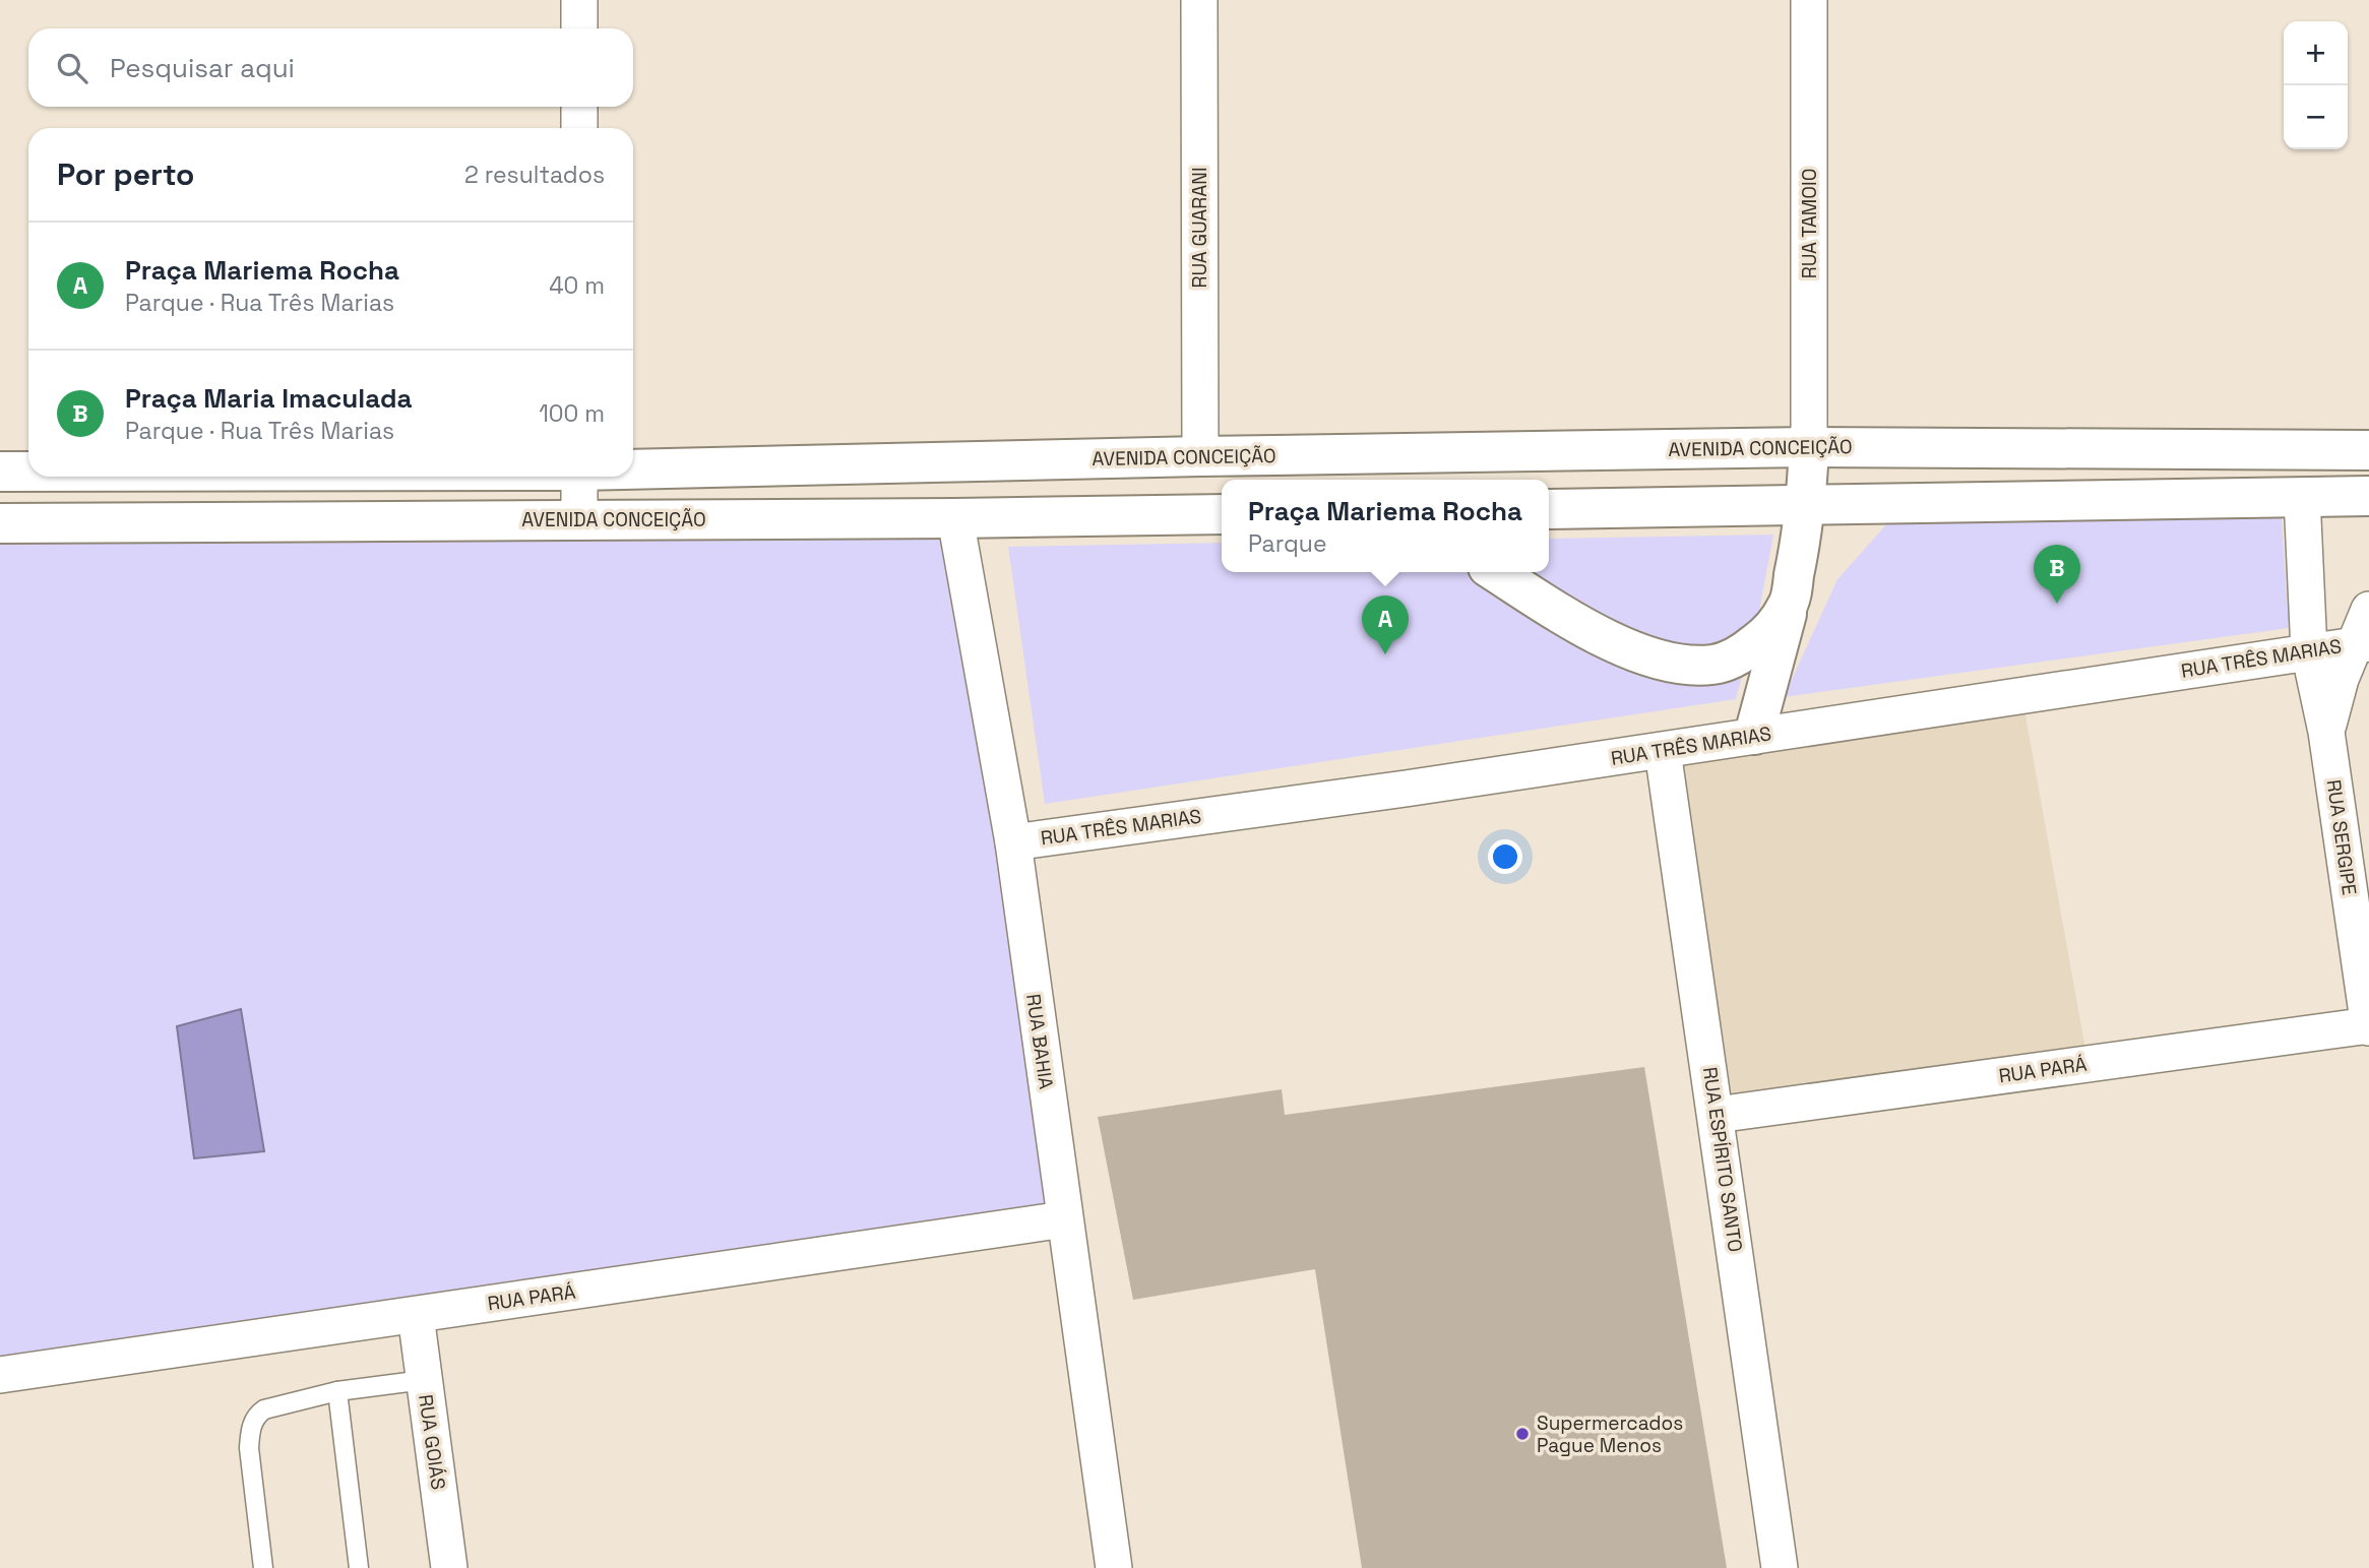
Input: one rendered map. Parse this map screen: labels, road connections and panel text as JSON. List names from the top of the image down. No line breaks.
{"streets":{"main road":["AVENIDA CONCEIÇÃO"],"street":["RUA TAMOIO","RUA GUARANI","RUA TRÊS MARIAS","RUA SERGIPE","RUA BAHIA","RUA PARÁ","RUA ESPÍRITO SANTO","RUA GOIÁS"]},"crossings":[["RUA TAMOIO","AVENIDA CONCEIÇÃO"],["RUA GUARANI","AVENIDA CONCEIÇÃO"],["AVENIDA CONCEIÇÃO","RUA BAHIA"],["RUA TRÊS MARIAS","RUA SERGIPE"],["RUA TRÊS MARIAS","RUA BAHIA"],["RUA TRÊS MARIAS","RUA ESPÍRITO SANTO"],["RUA SERGIPE","RUA PARÁ"],["RUA BAHIA","RUA PARÁ"],["RUA PARÁ","RUA ESPÍRITO SANTO"],["RUA PARÁ","RUA GOIÁS"]],"places":["Supermercados Pague Menos"],"page":{"map_buttons":["+","−"],"search":"Pesquisar aqui","heading":["Por perto","2 resultados"],"list":[{"mark":"A","name":"Praça Mariema Rocha","note":"Parque · Rua Três Marias","value":"40 m"},{"mark":"B","name":"Praça Maria Imaculada","note":"Parque · Rua Três Marias","value":"100 m"}],"popup":["Praça Mariema Rocha","Parque"],"pins":["B","A"]}}
